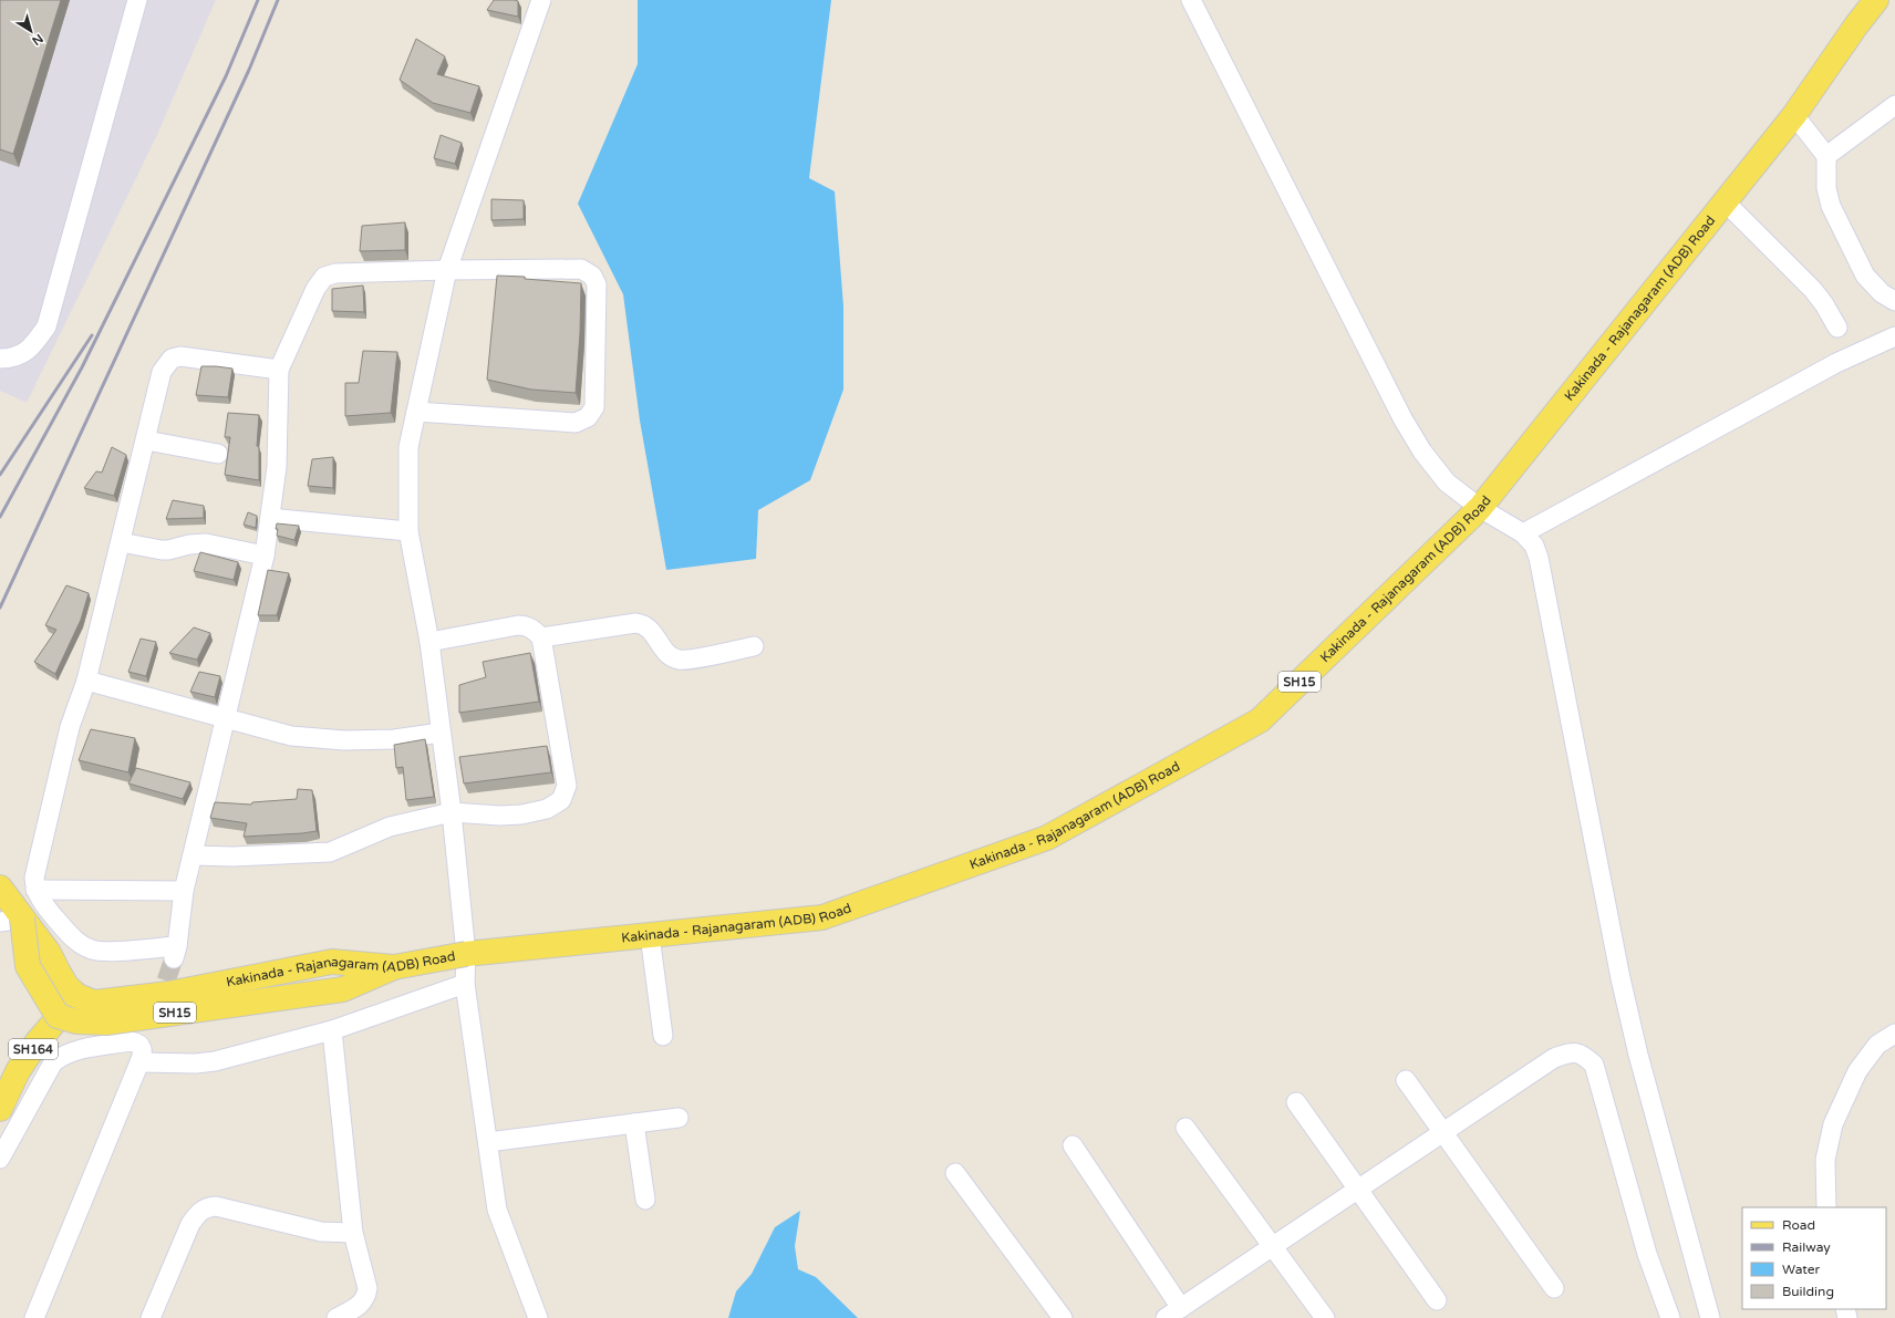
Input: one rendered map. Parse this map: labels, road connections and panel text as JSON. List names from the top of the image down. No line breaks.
{"streets":{"main road":["Kakinada - Rajanagaram (ADB) Road","SH15","SH164"]},"crossings":[["Kakinada - Rajanagaram (ADB) Road","SH15"],["Kakinada - Rajanagaram (ADB) Road","SH164"],["SH15","SH164"]],"legend":["Road","Railway","Water","Building"],"north":"bottom right"}
